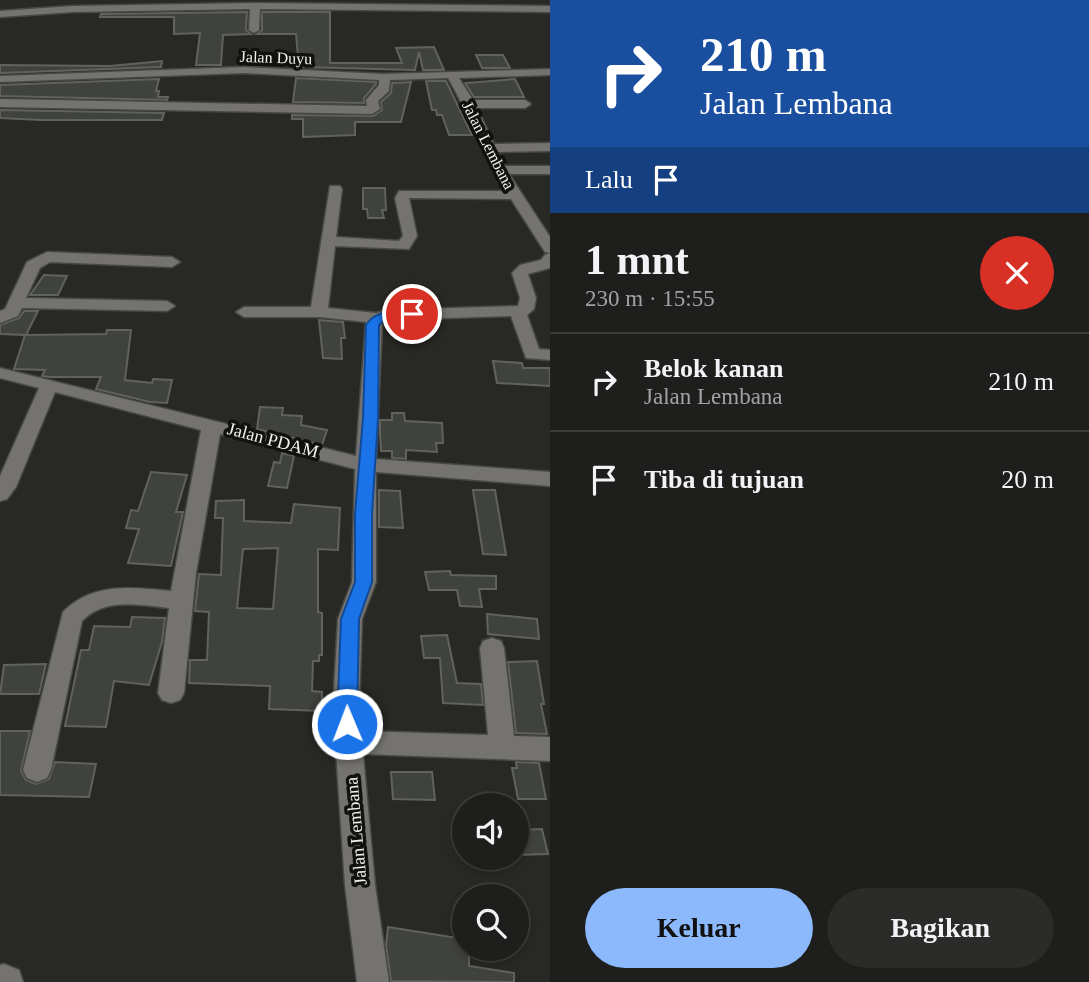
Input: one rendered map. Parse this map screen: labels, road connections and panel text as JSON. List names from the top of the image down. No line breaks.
{"streets":{"street":["Jalan Duyu","Jalan Lembana","Jalan PDAM"]},"crossings":[["Jalan Duyu","Jalan Lembana"],["Jalan Lembana","Jalan PDAM"]],"page":{"turn":["210 m","Jalan Lembana"],"then":"Lalu","heading":["1 mnt","230 m · 15:55"],"list":[{"name":"Belok kanan","note":"Jalan Lembana","value":"210 m"},{"name":"Tiba di tujuan","value":"20 m"}],"buttons":["Keluar","Bagikan"]}}
